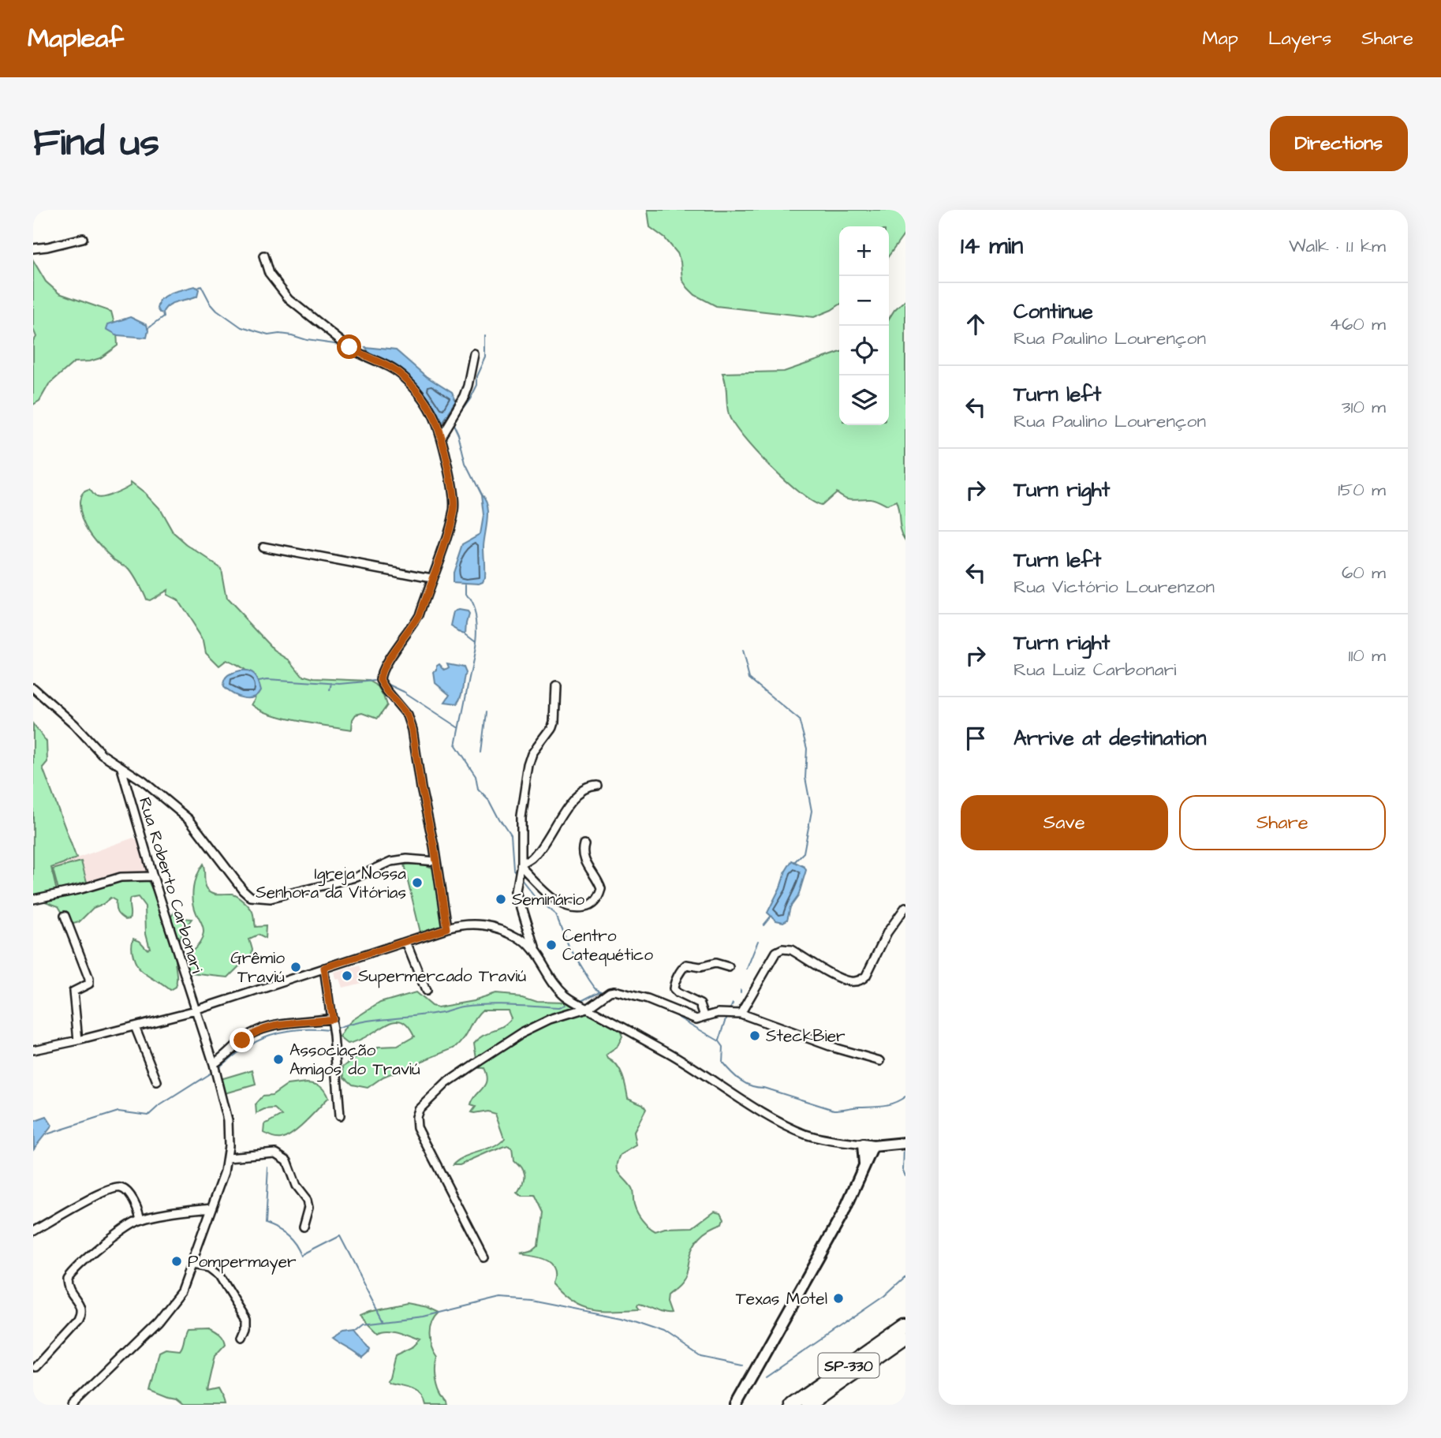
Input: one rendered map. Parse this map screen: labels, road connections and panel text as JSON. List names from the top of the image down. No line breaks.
{"streets":{"highway":["SP-330"],"street":["Rua Roberto Carbonari"]},"places":["Igreja Nossa Senhora da Vitórias","Seminário","Centro Catequético","Grêmio Traviú","Supermercado Traviú","SteckBier","Associação Amigos do Traviú","Pompermayer","Texas Motel"],"page":{"header":"Mapleaf","nav":["Map","Layers","Share"],"buttons":["Directions",["Save","Share"]],"title":"Find us","heading":["14 min","Walk · 1.1 km"],"map_buttons":["+","−"],"list":[["Continue","Rua Paulino Lourençon","460 m"],["Turn left","Rua Paulino Lourençon","310 m"],["Turn right","150 m"],["Turn left","Rua Victório Lourenzon","60 m"],["Turn right","Rua Luiz Carbonari","110 m"],"Arrive at destination"]}}
